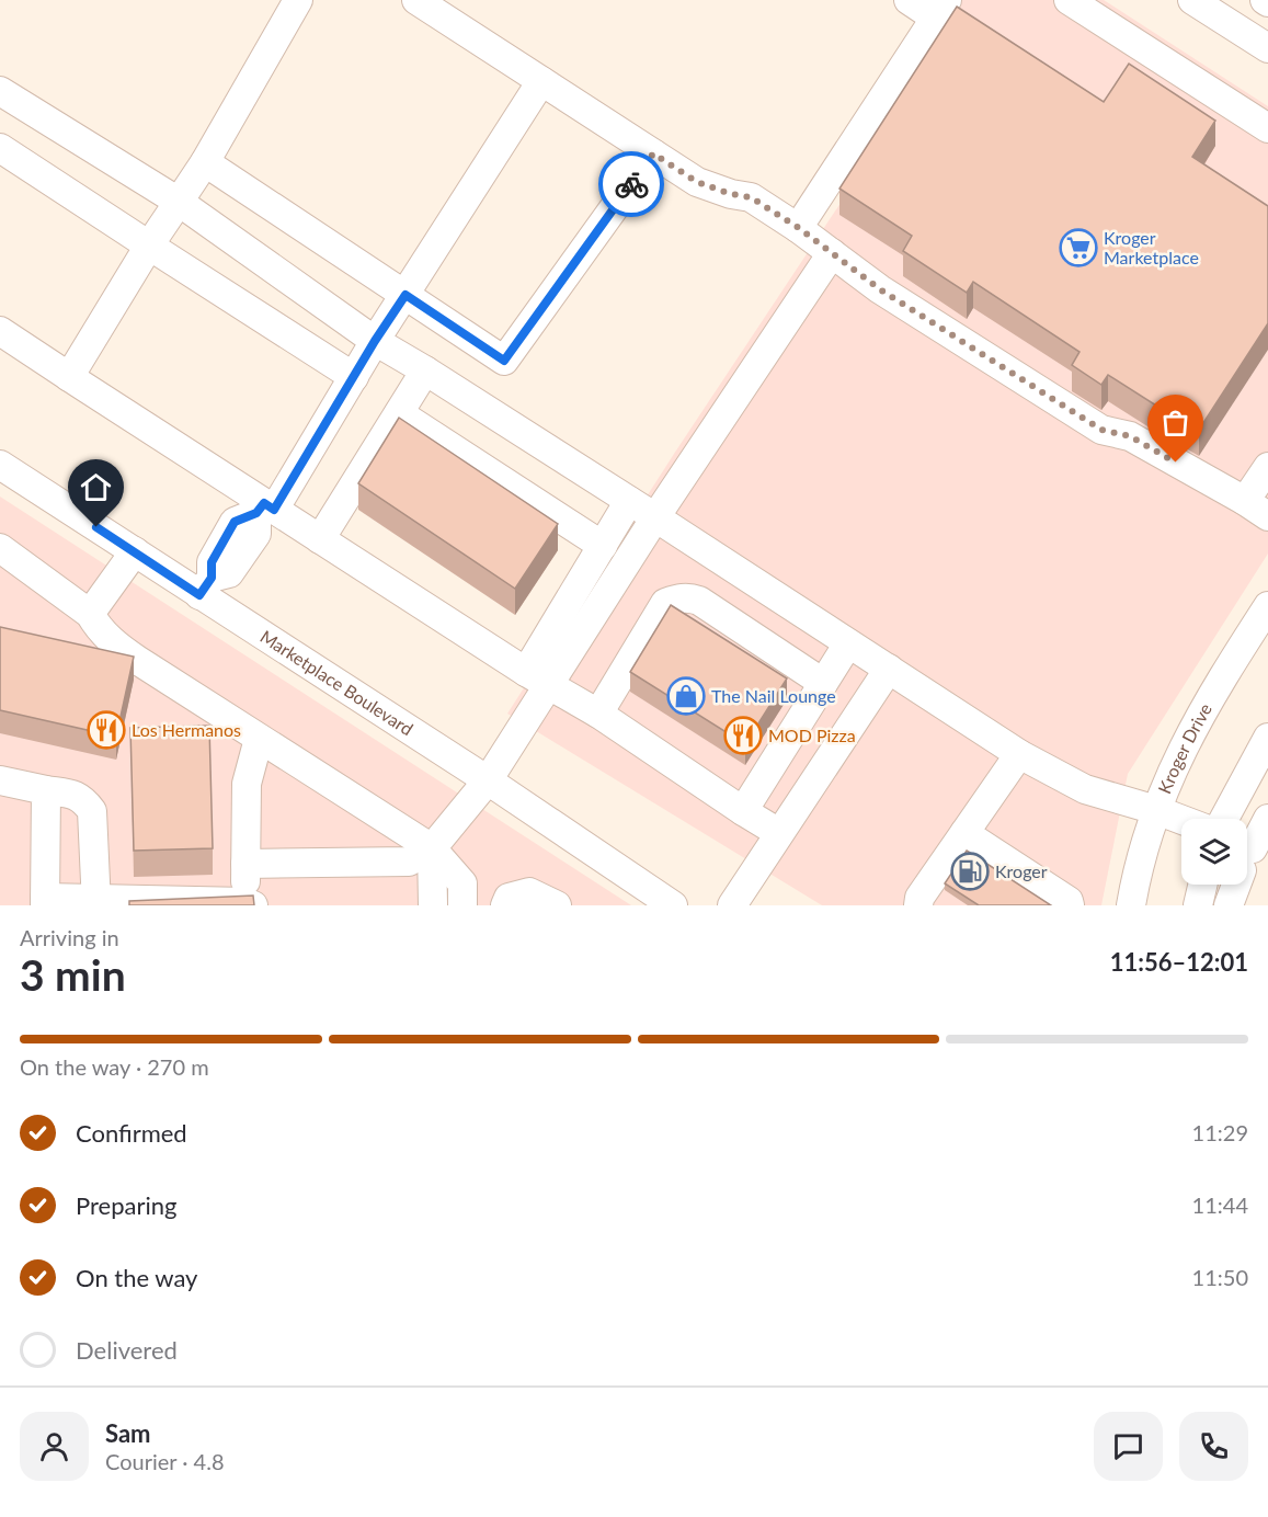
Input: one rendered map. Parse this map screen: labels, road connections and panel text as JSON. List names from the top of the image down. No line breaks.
{"streets":{"street":["Marketplace Boulevard","Kroger Drive"]},"places":{"supermarket":["Kroger Marketplace"],"shop":["The Nail Lounge"],"restaurant":["Los Hermanos","MOD Pizza"],"fuel station":["Kroger"]},"page":{"heading":["3 min","Arriving in","11:56–12:01"],"panel":["Sam","Courier · 4.8"],"bar":"On the way · 270 m","list":[["Confirmed","11:29"],["Preparing","11:44"],["On the way","11:50"],"Delivered"]}}
